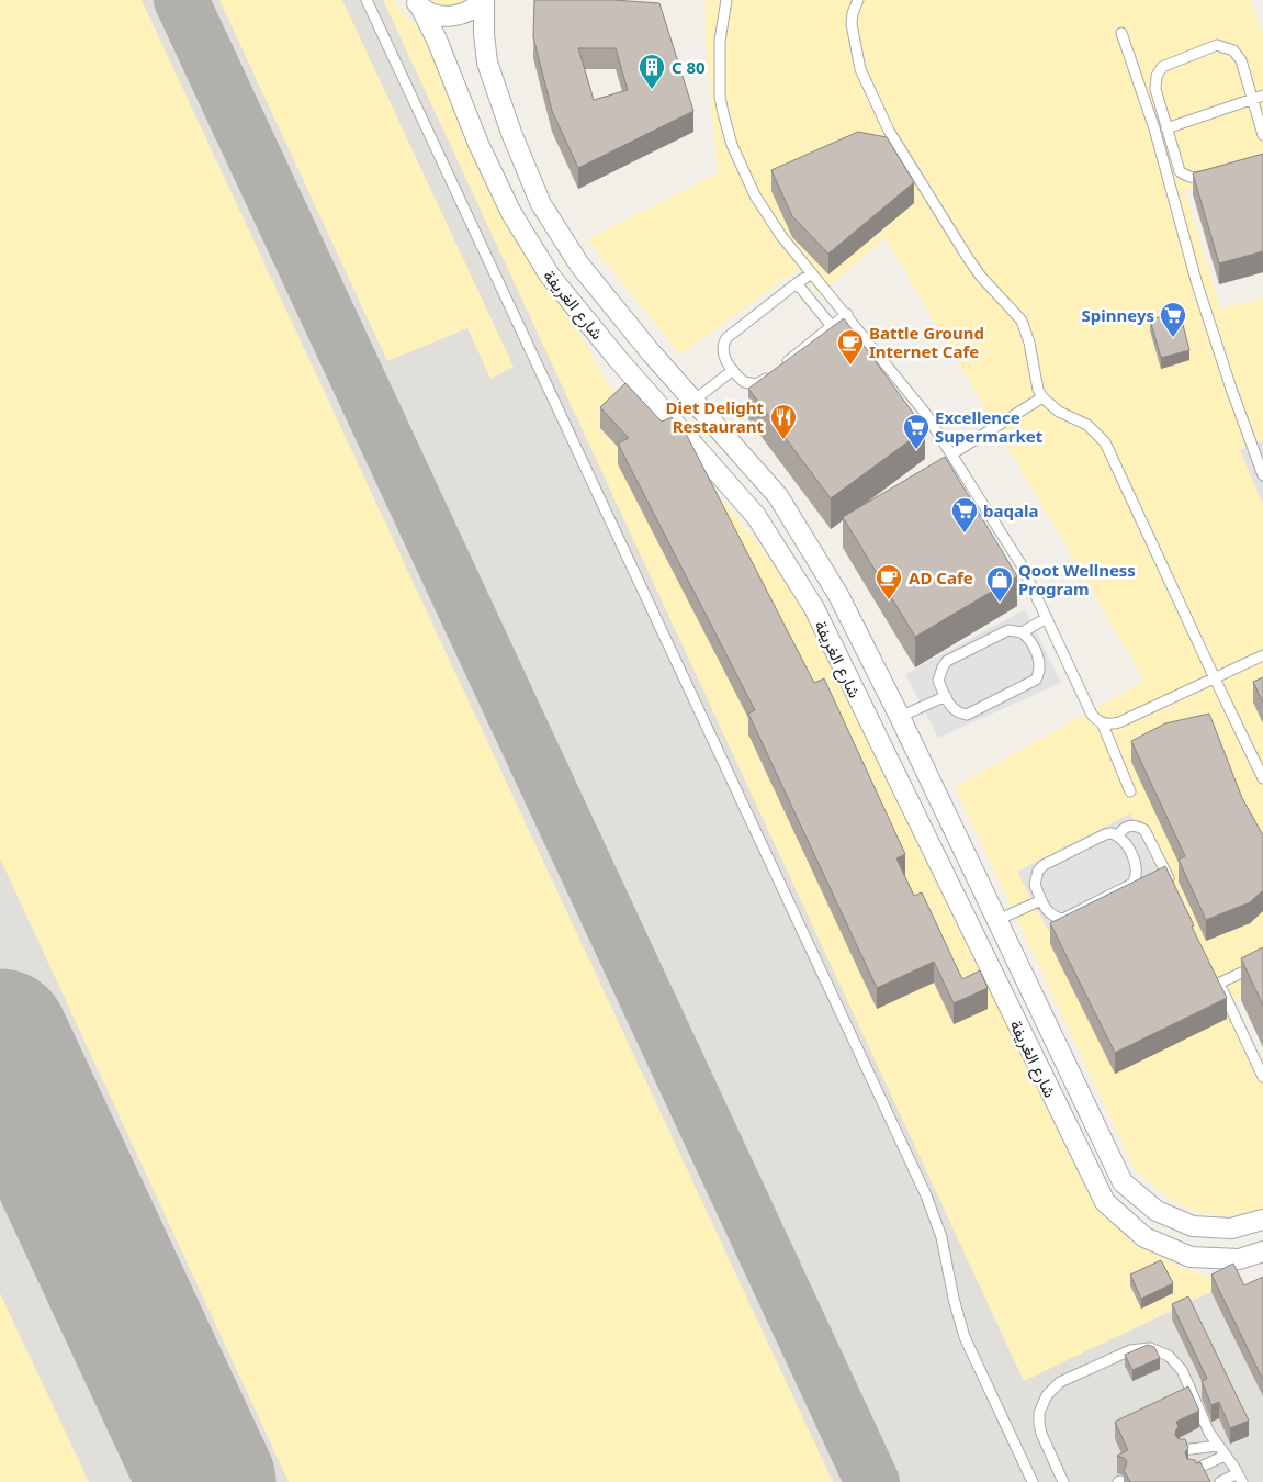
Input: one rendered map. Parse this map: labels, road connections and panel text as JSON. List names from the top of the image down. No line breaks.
{"streets":{"street":["شارع الغريفة"]},"places":{"building":["C 80"],"supermarket":["Spinneys","Excellence Supermarket","baqala"],"cafe":["Battle Ground Internet Cafe","AD Cafe"],"restaurant":["Diet Delight Restaurant"],"shop":["Qoot Wellness Program"]}}
